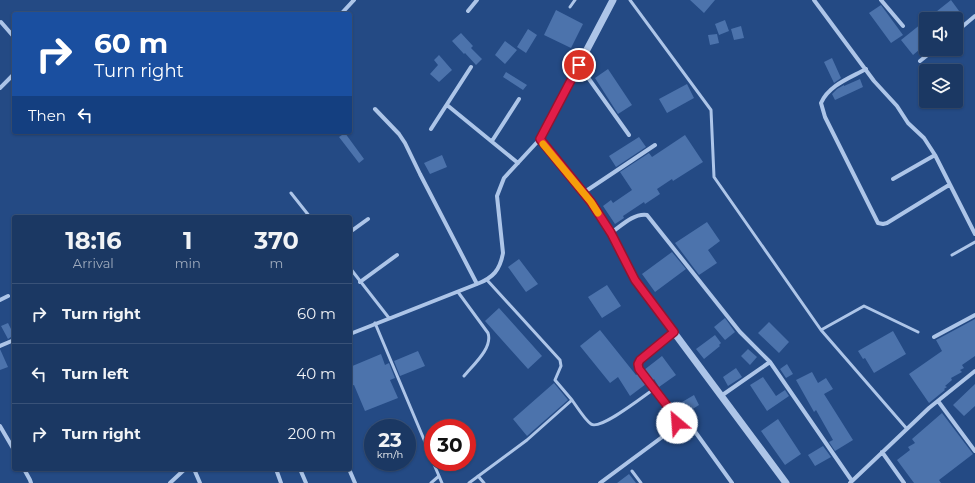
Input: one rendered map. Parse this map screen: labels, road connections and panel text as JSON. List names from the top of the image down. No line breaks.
{"page":{"turn":["60 m","Turn right"],"then":"Then","eta":["18:16","Arrival","1","min","370","m"],"list":[{"name":"Turn right","value":"60 m"},{"name":"Turn left","value":"40 m"},{"name":"Turn right","value":"200 m"}],"speed":"23 km/h","limit":"30"}}
